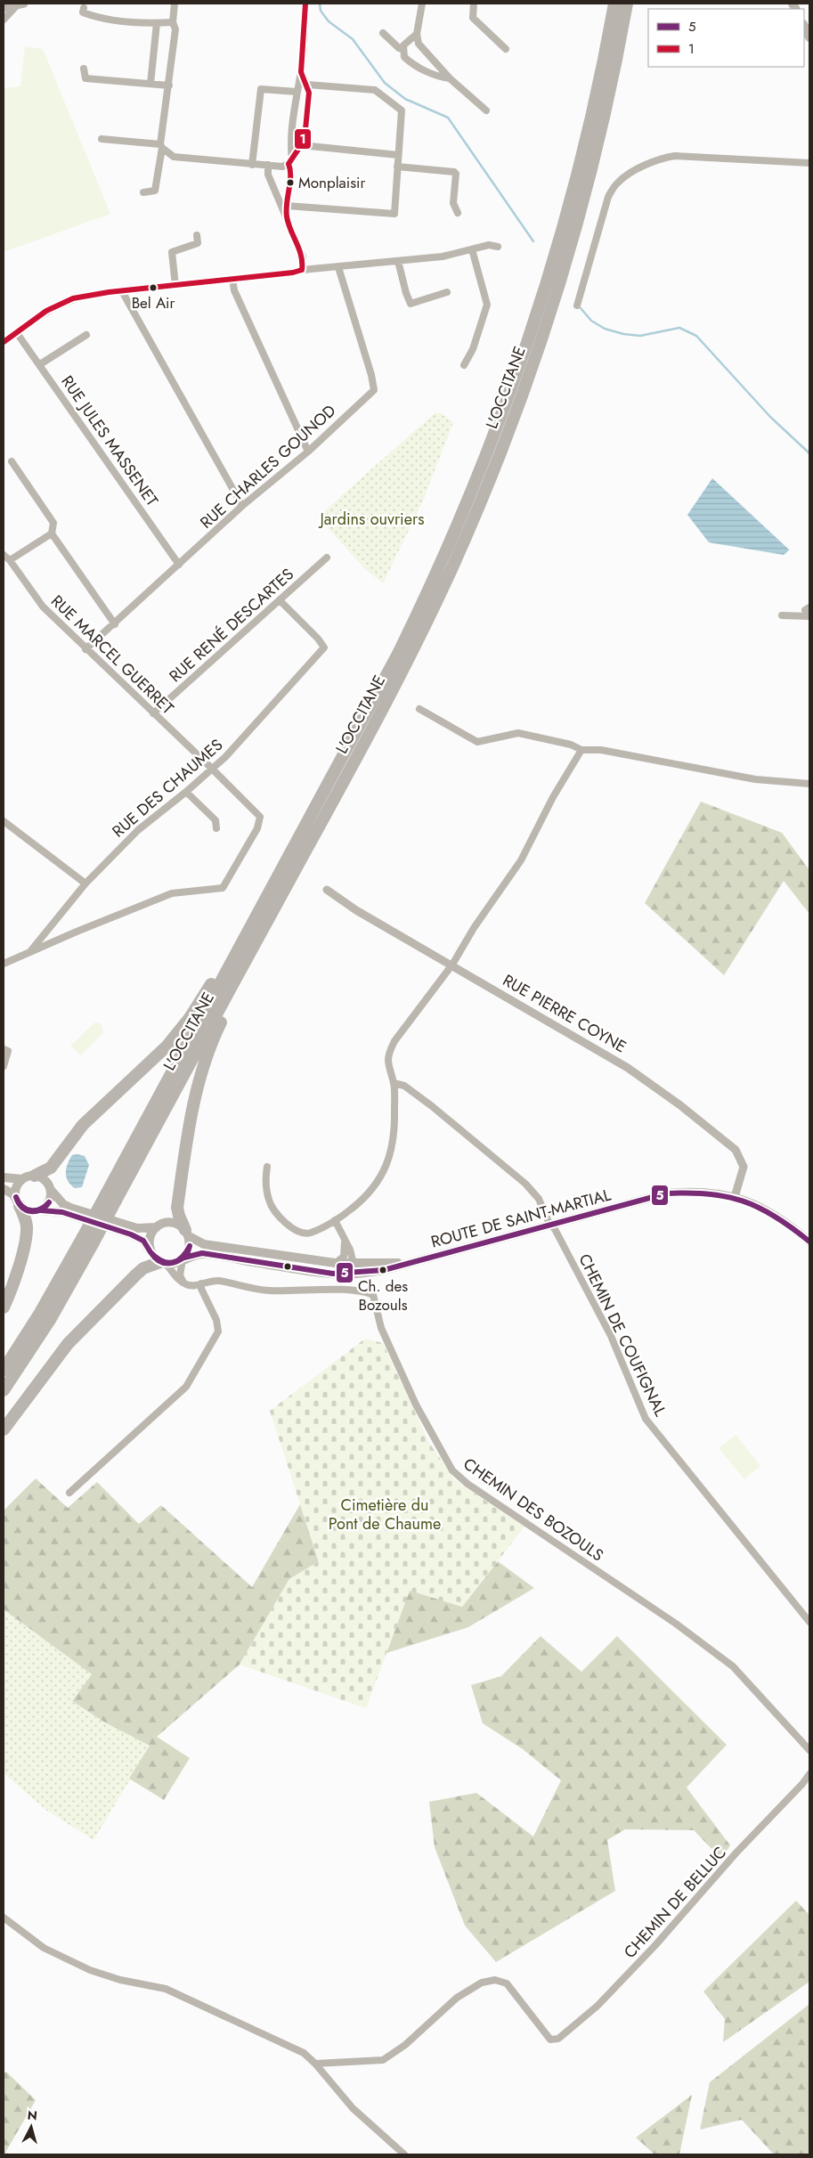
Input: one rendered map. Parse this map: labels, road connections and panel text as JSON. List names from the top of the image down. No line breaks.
{"streets":{"highway":["L'OCCITANE"],"main road":["ROUTE DE SAINT-MARTIAL"],"street":["RUE JULES MASSENET","RUE CHARLES GOUNOD","RUE RENÉ DESCARTES","RUE MARCEL GUERRET","RUE DES CHAUMES","RUE PIERRE COYNE","CHEMIN DE COUFIGNAL","CHEMIN DES BOZOULS","CHEMIN DE BELLUC"]},"crossings":[["RUE JULES MASSENET","RUE CHARLES GOUNOD"],["RUE CHARLES GOUNOD","RUE MARCEL GUERRET"],["RUE RENÉ DESCARTES","RUE MARCEL GUERRET"],["RUE RENÉ DESCARTES","RUE DES CHAUMES"],["RUE MARCEL GUERRET","RUE DES CHAUMES"],["RUE PIERRE COYNE","ROUTE DE SAINT-MARTIAL"],["ROUTE DE SAINT-MARTIAL","CHEMIN DE COUFIGNAL"]],"parks":["Jardins ouvriers","Cimetière du Pont de Chaume"],"places":["Monplaisir","Bel Air","Ch. des Bozouls"],"lines":["transit line 1","transit line 5"],"legend":["5","1"],"north":"top"}
